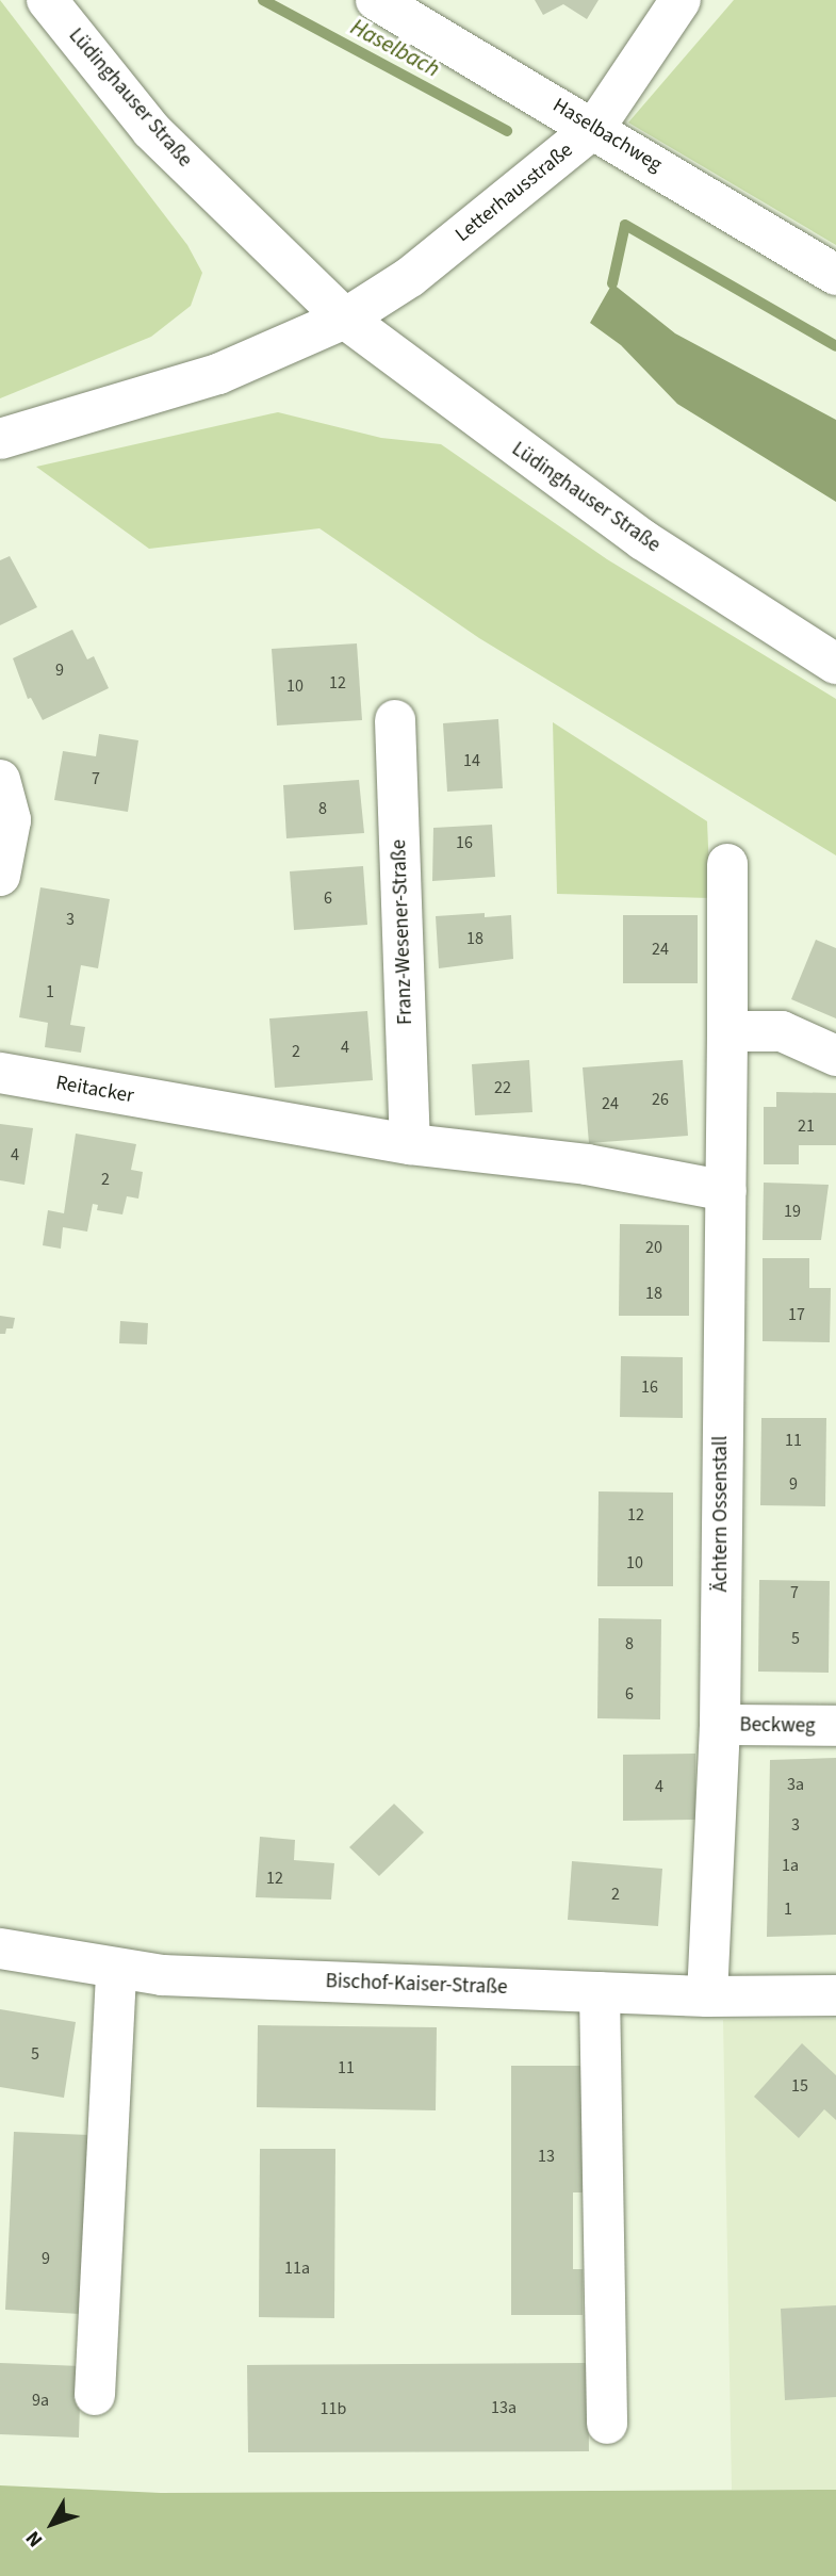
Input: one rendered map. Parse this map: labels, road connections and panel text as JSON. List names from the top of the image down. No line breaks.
{"streets":{"street":["Lüdinghauser Straße","Haselbachweg","Letterhausstraße","Franz-Wesener-Straße","Reitacker","Ächtern Ossenstall","Beckweg","Bischof-Kaiser-Straße"]},"crossings":[["Lüdinghauser Straße","Letterhausstraße"],["Haselbachweg","Letterhausstraße"],["Franz-Wesener-Straße","Reitacker"],["Ächtern Ossenstall","Beckweg"],["Ächtern Ossenstall","Bischof-Kaiser-Straße"]],"water":["Haselbach"],"house_numbers":["9","12","10","14","7","8","16","6","3","18","24","1","4","2","22","26","24","21","4","2","19","20","18","17","16","11","9","12","10","7","5","8","6","3a","4","3","1a","12","2","1","5","11","15","13","9","11a","9a","13a","11b"],"north":"bottom left"}
